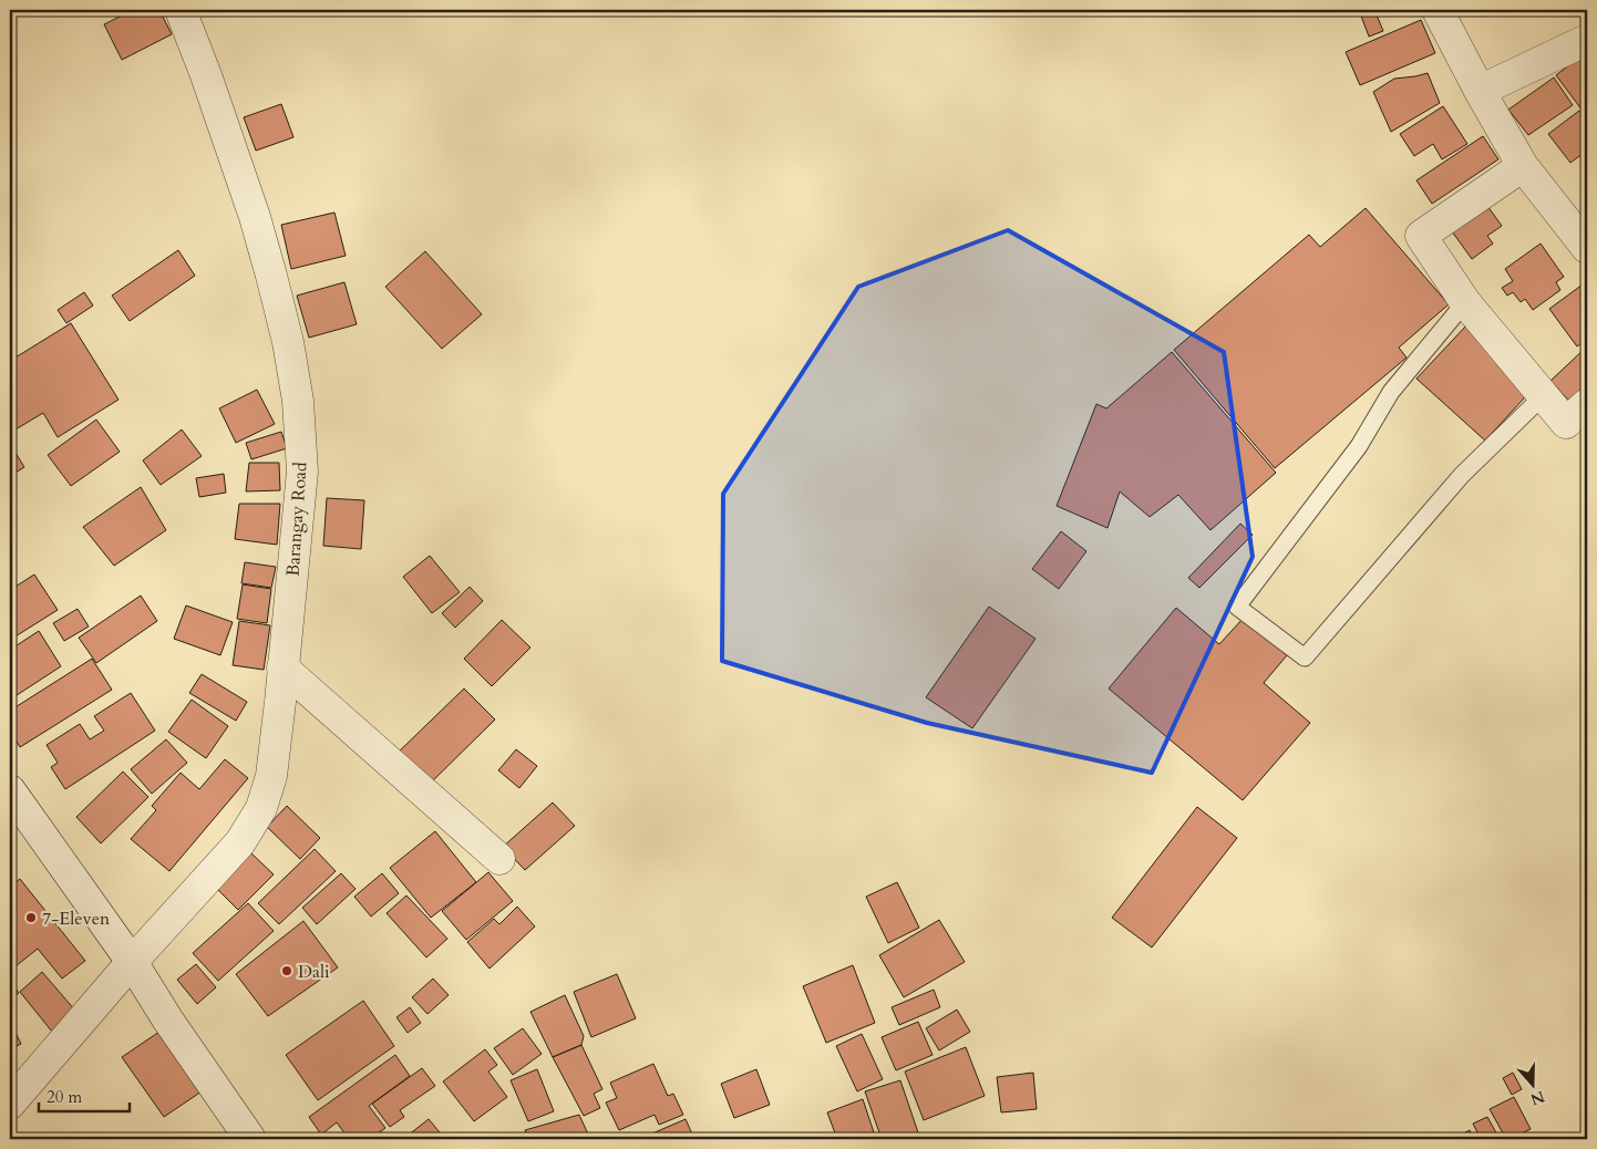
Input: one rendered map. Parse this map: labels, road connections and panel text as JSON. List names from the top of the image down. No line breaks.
{"streets":{"street":["Barangay Road"]},"places":["7-Eleven","Dali"],"scale_bar":"20 m","north":"bottom"}
